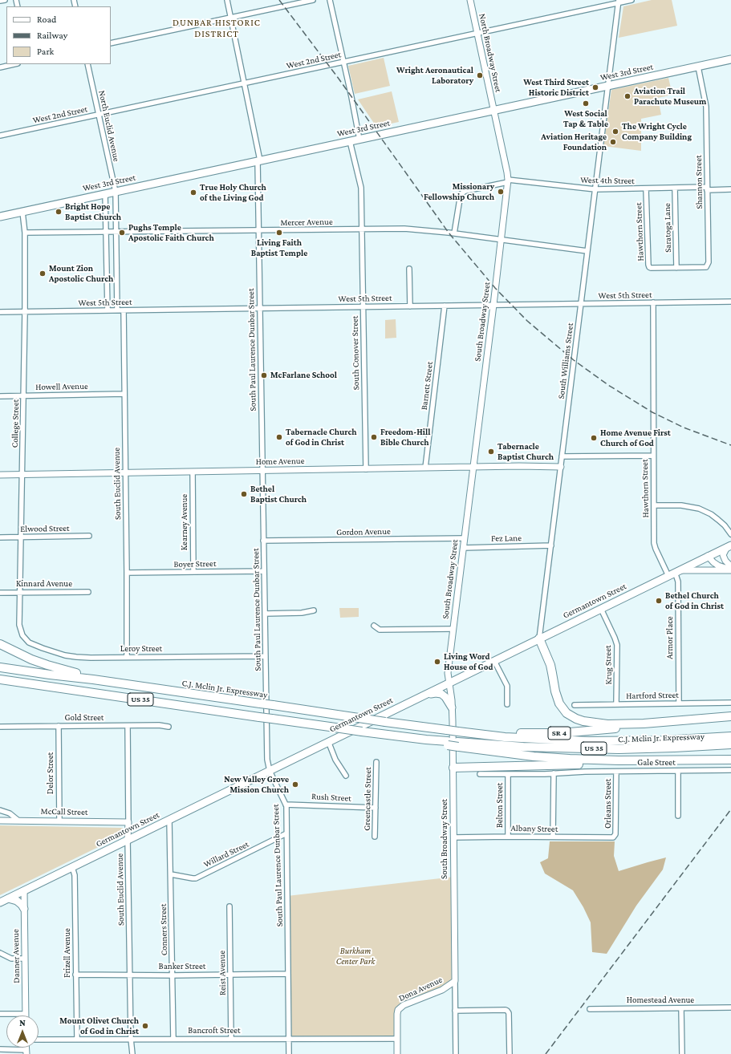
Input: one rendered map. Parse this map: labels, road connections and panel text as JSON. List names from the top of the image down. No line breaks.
{"streets":{"highway":["C.J. Mclin Jr. Expressway","US 35","SR 4"],"main road":["West 3rd Street","Germantown Street"],"street":["North Broadway Street","West 2nd Street","North Euclid Avenue","West 4th Street","Shannon Street","Mercer Avenue","Saratoga Lane","Hawthorn Street","West 5th Street","South Broadway Street","South Paul Laurence Dunbar Street","South Conover Street","South Williams Street","Barnett Street","Howell Avenue","College Street","Home Avenue","South Euclid Avenue","Kearney Avenue","Elwood Street","Gordon Avenue","Fez Lane","Boyer Street","Kinnard Avenue","Armor Place","Leroy Street","Krug Street","Hartford Street","Gold Street","Gale Street","Delor Street","Rush Street","Greencastle Street","Orleans Street","Belton Street","McCall Street","Albany Street","Willard Street","Conners Street","Frizell Avenue","Danner Avenue","Banker Street","Reist Avenue","Dona Avenue","Homestead Avenue","Bancroft Street"]},"crossings":[["North Broadway Street","West 2nd Street"],["North Broadway Street","West 3rd Street"],["North Broadway Street","South Broadway Street"],["West 2nd Street","North Euclid Avenue"],["West 2nd Street","South Paul Laurence Dunbar Street"],["West 2nd Street","South Williams Street"],["West 3rd Street","North Euclid Avenue"],["West 3rd Street","Shannon Street"],["West 3rd Street","South Broadway Street"],["West 3rd Street","South Paul Laurence Dunbar Street"],["West 3rd Street","South Conover Street"],["West 3rd Street","South Williams Street"],["West 3rd Street","College Street"],["West 4th Street","Shannon Street"],["West 4th Street","Mercer Avenue"],["West 4th Street","Saratoga Lane"],["West 4th Street","Hawthorn Street"],["West 4th Street","South Broadway Street"],["West 4th Street","South Williams Street"],["Shannon Street","Saratoga Lane"],["Shannon Street","Hawthorn Street"],["Mercer Avenue","South Broadway Street"],["Mercer Avenue","South Paul Laurence Dunbar Street"],["Mercer Avenue","South Conover Street"],["Mercer Avenue","South Williams Street"],["Mercer Avenue","College Street"],["Saratoga Lane","Hawthorn Street"],["Hawthorn Street","West 5th Street"],["Hawthorn Street","Germantown Street"],["West 5th Street","South Broadway Street"],["West 5th Street","South Paul Laurence Dunbar Street"],["West 5th Street","South Conover Street"],["West 5th Street","South Williams Street"],["West 5th Street","Barnett Street"],["West 5th Street","College Street"],["West 5th Street","South Euclid Avenue"],["South Broadway Street","Home Avenue"],["South Broadway Street","Gordon Avenue"],["South Broadway Street","Fez Lane"],["South Broadway Street","Germantown Street"],["South Broadway Street","Albany Street"],["South Broadway Street","Dona Avenue"],["South Paul Laurence Dunbar Street","Home Avenue"],["South Paul Laurence Dunbar Street","Gordon Avenue"],["South Paul Laurence Dunbar Street","Boyer Street"],["South Paul Laurence Dunbar Street","Germantown Street"],["South Paul Laurence Dunbar Street","Leroy Street"],["South Paul Laurence Dunbar Street","Rush Street"],["South Paul Laurence Dunbar Street","Willard Street"],["South Paul Laurence Dunbar Street","Banker Street"],["South Paul Laurence Dunbar Street","Bancroft Street"],["South Conover Street","Home Avenue"],["South Williams Street","Home Avenue"],["South Williams Street","Fez Lane"],["South Williams Street","Germantown Street"],["Barnett Street","Home Avenue"],["Howell Avenue","College Street"],["Howell Avenue","South Euclid Avenue"],["College Street","Home Avenue"],["College Street","Elwood Street"],["College Street","Kinnard Avenue"],["College Street","Leroy Street"],["Home Avenue","South Euclid Avenue"],["Home Avenue","Kearney Avenue"],["South Euclid Avenue","Boyer Street"],["South Euclid Avenue","Germantown Street"],["South Euclid Avenue","Leroy Street"],["South Euclid Avenue","Gold Street"],["South Euclid Avenue","McCall Street"],["South Euclid Avenue","Banker Street"],["South Euclid Avenue","Bancroft Street"],["Kearney Avenue","Boyer Street"],["Germantown Street","Armor Place"],["Germantown Street","Krug Street"],["Germantown Street","Conners Street"],["Germantown Street","Frizell Avenue"],["Germantown Street","Danner Avenue"],["Armor Place","Hartford Street"],["Krug Street","Hartford Street"],["C.J. Mclin Jr. Expressway","US 35"],["C.J. Mclin Jr. Expressway","SR 4"],["Gold Street","Delor Street"],["Gale Street","Orleans Street"],["Delor Street","McCall Street"],["Rush Street","Greencastle Street"],["Orleans Street","Albany Street"],["Belton Street","Albany Street"],["Willard Street","Conners Street"],["Conners Street","Banker Street"],["Conners Street","Bancroft Street"],["Frizell Avenue","Banker Street"],["Frizell Avenue","Bancroft Street"],["Banker Street","Reist Avenue"],["Reist Avenue","Bancroft Street"],["Dona Avenue","Bancroft Street"]],"districts":["DUNBAR HISTORIC DISTRICT"],"parks":["Burkham Center Park"],"places":["Wright Aeronautical Laboratory","West Third Street Historic District","Aviation Trail Parachute Museum","West Social Tap & Table","The Wright Cycle Company Building","Aviation Heritage Foundation","Missionary Fellowship Church","True Holy Church of the Living God","Bright Hope Baptist Church","Pughs Temple Apostolic Faith Church","Living Faith Baptist Temple","Mount Zion Apostolic Church","McFarlane School","Tabernacle Church of God in Christ","Freedom-Hill Bible Church","Home Avenue First Church of God","Tabernacle Baptist Church","Bethel Baptist Church","Bethel Church of God in Christ","Living Word House of God","New Valley Grove Mission Church","Mount Olivet Church of God in Christ"],"legend":["Road","Railway","Park"],"north":"top"}
